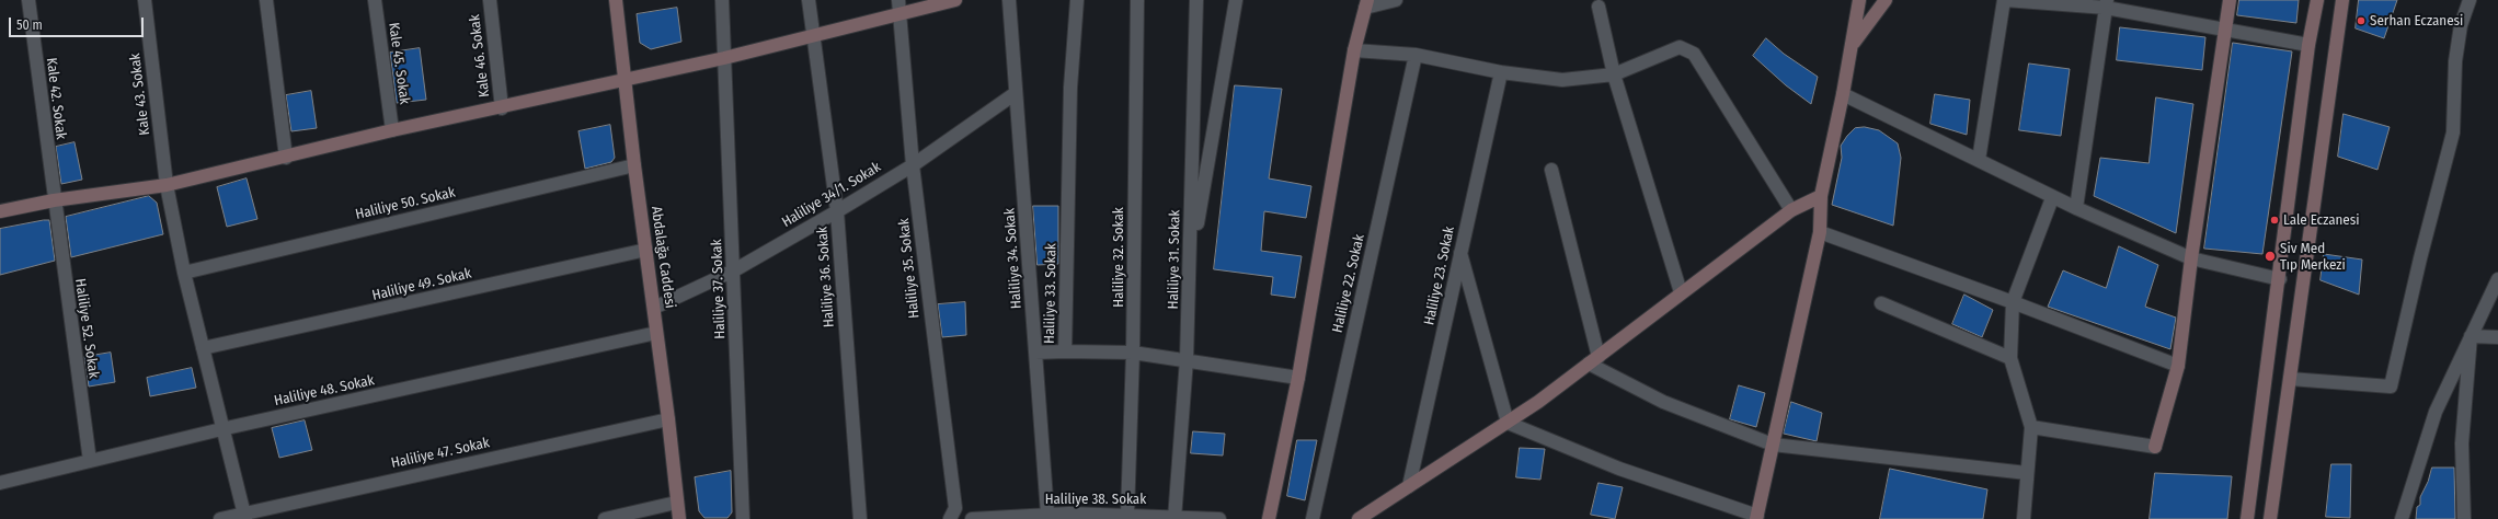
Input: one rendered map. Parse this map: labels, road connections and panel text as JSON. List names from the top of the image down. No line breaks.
{"streets":{"street":["Kale 46. Sokak","Kale 45. Sokak","Kale 43. Sokak","Kale 42. Sokak","Haliliye 34/1. Sokak","Haliliye 50. Sokak","Abdalağa Caddesi","Haliliye 32. Sokak","Haliliye 34. Sokak","Haliliye 31. Sokak","Haliliye 35. Sokak","Haliliye 23. Sokak","Haliliye 36. Sokak","Haliliye 22. Sokak","Haliliye 49. Sokak","Haliliye 37. Sokak","Haliliye 33. Sokak","Haliliye 52. Sokak","Haliliye 48. Sokak","Haliliye 47. Sokak","Haliliye 38. Sokak"]},"crossings":[["Kale 43. Sokak","Haliliye 50. Sokak"],["Kale 43. Sokak","Haliliye 49. Sokak"],["Kale 43. Sokak","Haliliye 48. Sokak"],["Kale 43. Sokak","Haliliye 47. Sokak"],["Kale 42. Sokak","Haliliye 52. Sokak"],["Haliliye 34/1. Sokak","Abdalağa Caddesi"],["Haliliye 34/1. Sokak","Haliliye 34. Sokak"],["Haliliye 34/1. Sokak","Haliliye 35. Sokak"],["Haliliye 34/1. Sokak","Haliliye 36. Sokak"],["Haliliye 34/1. Sokak","Haliliye 37. Sokak"],["Haliliye 50. Sokak","Abdalağa Caddesi"],["Abdalağa Caddesi","Haliliye 49. Sokak"],["Abdalağa Caddesi","Haliliye 48. Sokak"],["Abdalağa Caddesi","Haliliye 47. Sokak"],["Haliliye 32. Sokak","Haliliye 33. Sokak"],["Haliliye 32. Sokak","Haliliye 38. Sokak"],["Haliliye 34. Sokak","Haliliye 38. Sokak"],["Haliliye 31. Sokak","Haliliye 33. Sokak"],["Haliliye 31. Sokak","Haliliye 38. Sokak"],["Haliliye 52. Sokak","Haliliye 48. Sokak"]],"places":["Serhan Eczanesi","Lale Eczanesi","Siv Med Tıp Merkezi"],"scale_bar":"50 m"}
